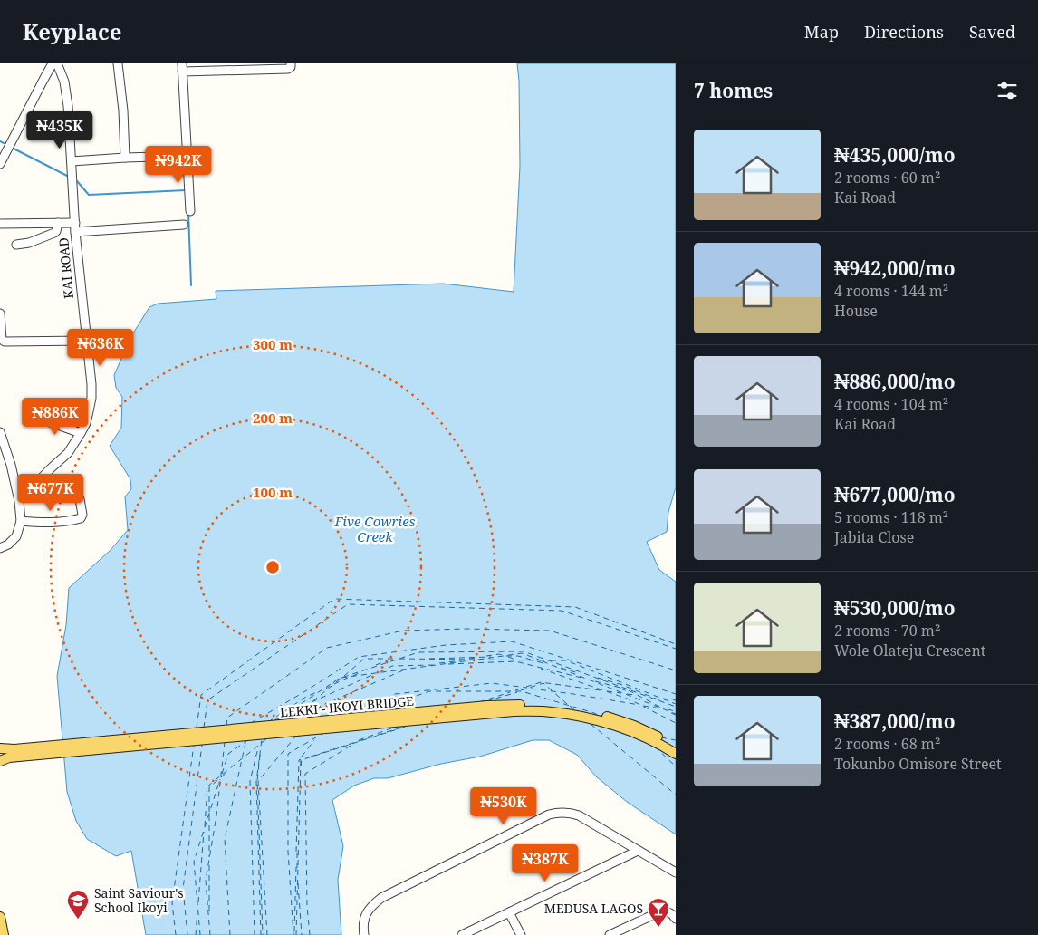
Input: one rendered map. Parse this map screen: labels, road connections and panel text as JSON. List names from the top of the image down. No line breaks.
{"streets":{"main road":["LEKKI - IKOYI BRIDGE"],"street":["KAI ROAD"]},"water":["Five Cowries Creek"],"places":{"school or university":["Saint Saviour's School Ikoyi"],"bar":["MEDUSA LAGOS"]},"page":{"header":"Keyplace","nav":["Map","Directions","Saved"],"heading":"7 homes","price":["₦435K","₦942K","₦636K","₦886K","₦677K","₦530K","₦387K"],"list":[{"name":"₦435,000/mo","note":"2 rooms · 60 m² · Kai Road"},{"name":"₦942,000/mo","note":"4 rooms · 144 m² · House"},{"name":"₦886,000/mo","note":"4 rooms · 104 m² · Kai Road"},{"name":"₦677,000/mo","note":"5 rooms · 118 m² · Jabita Close"},{"name":"₦530,000/mo","note":"2 rooms · 70 m² · Wole Olateju Crescent"},{"name":"₦387,000/mo","note":"2 rooms · 68 m² · Tokunbo Omisore Street"}]},"rings":["300 m","200 m","100 m"]}
